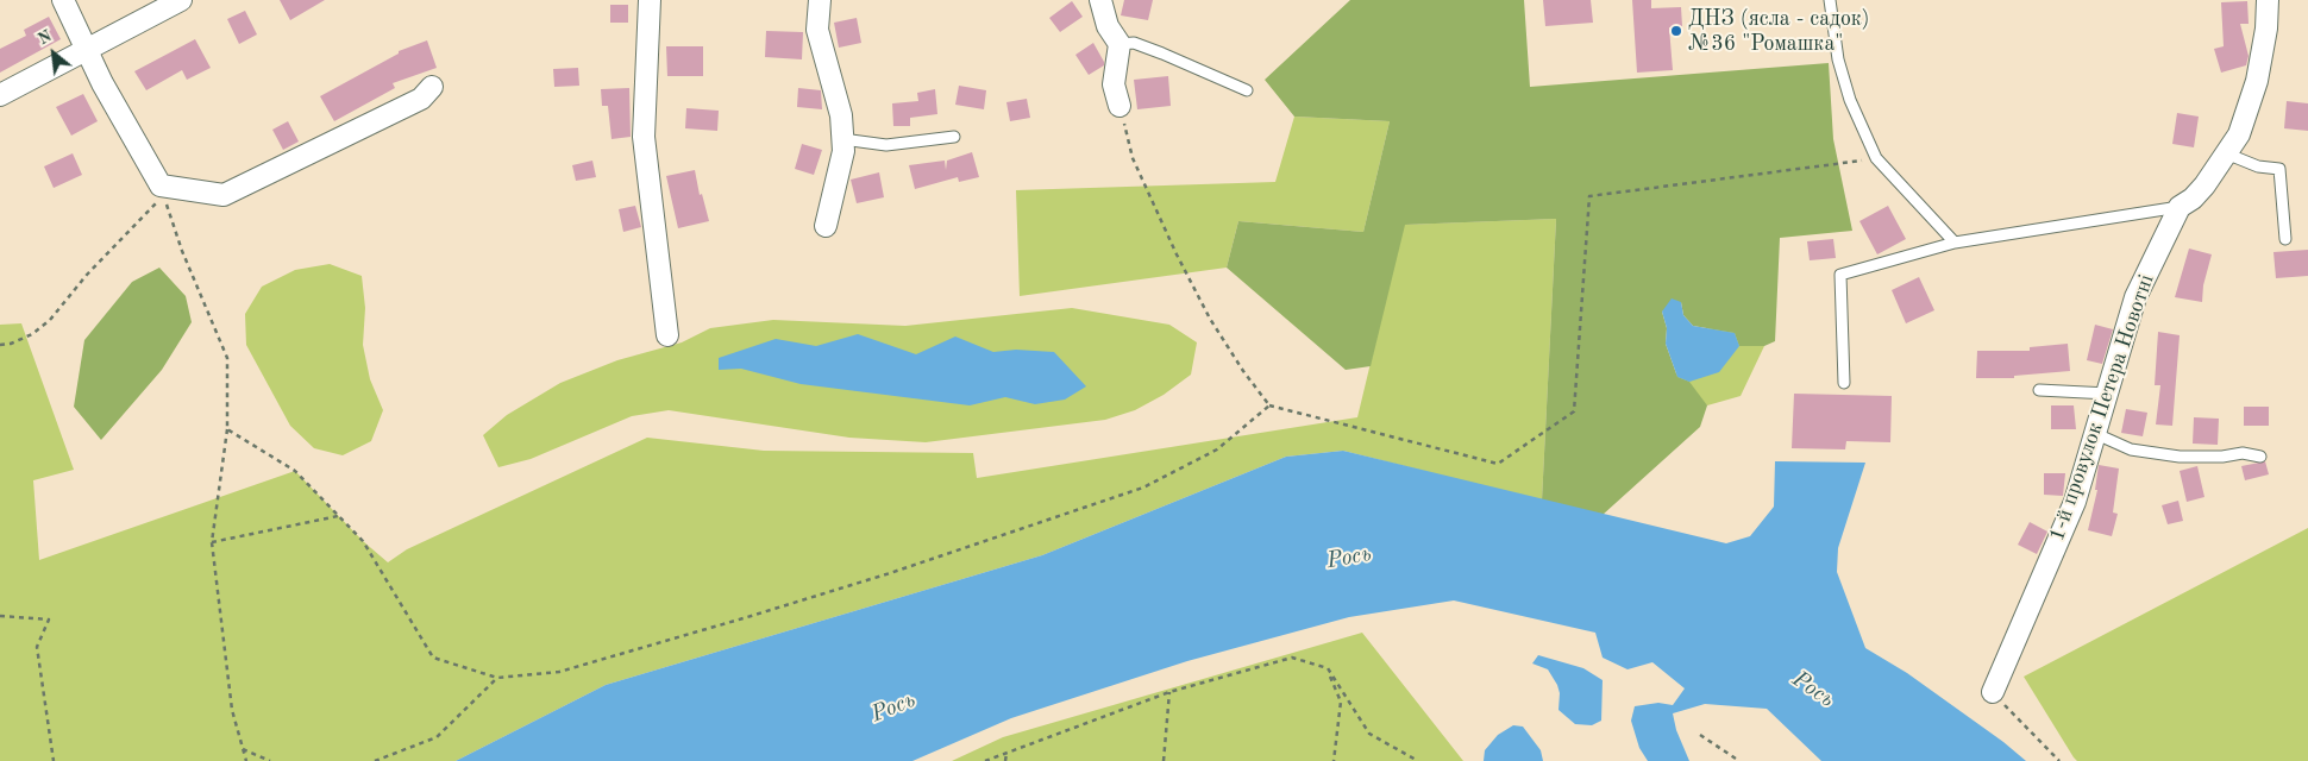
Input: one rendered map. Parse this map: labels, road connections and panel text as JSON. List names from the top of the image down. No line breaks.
{"streets":{"street":["1-й провулок Петера Новотні"]},"water":["Рось"],"places":["ДНЗ (ясла - садок) №36 \"Ромашка\""],"north":"top left"}
